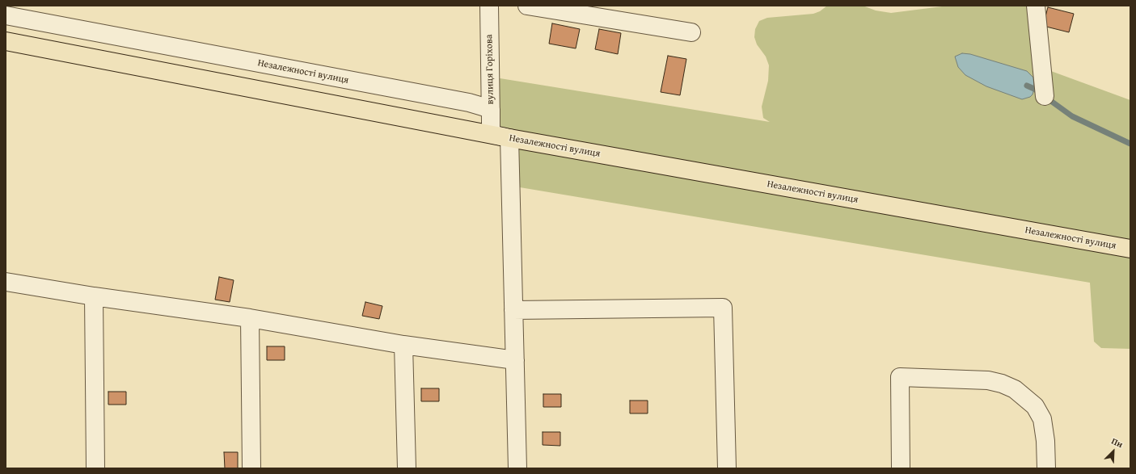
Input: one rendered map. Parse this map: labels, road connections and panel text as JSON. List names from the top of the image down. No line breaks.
{"streets":{"street":["вулиця Горіхова","Незалежності вулиця"]},"crossings":[["вулиця Горіхова","Незалежності вулиця"]],"north":"top right"}
